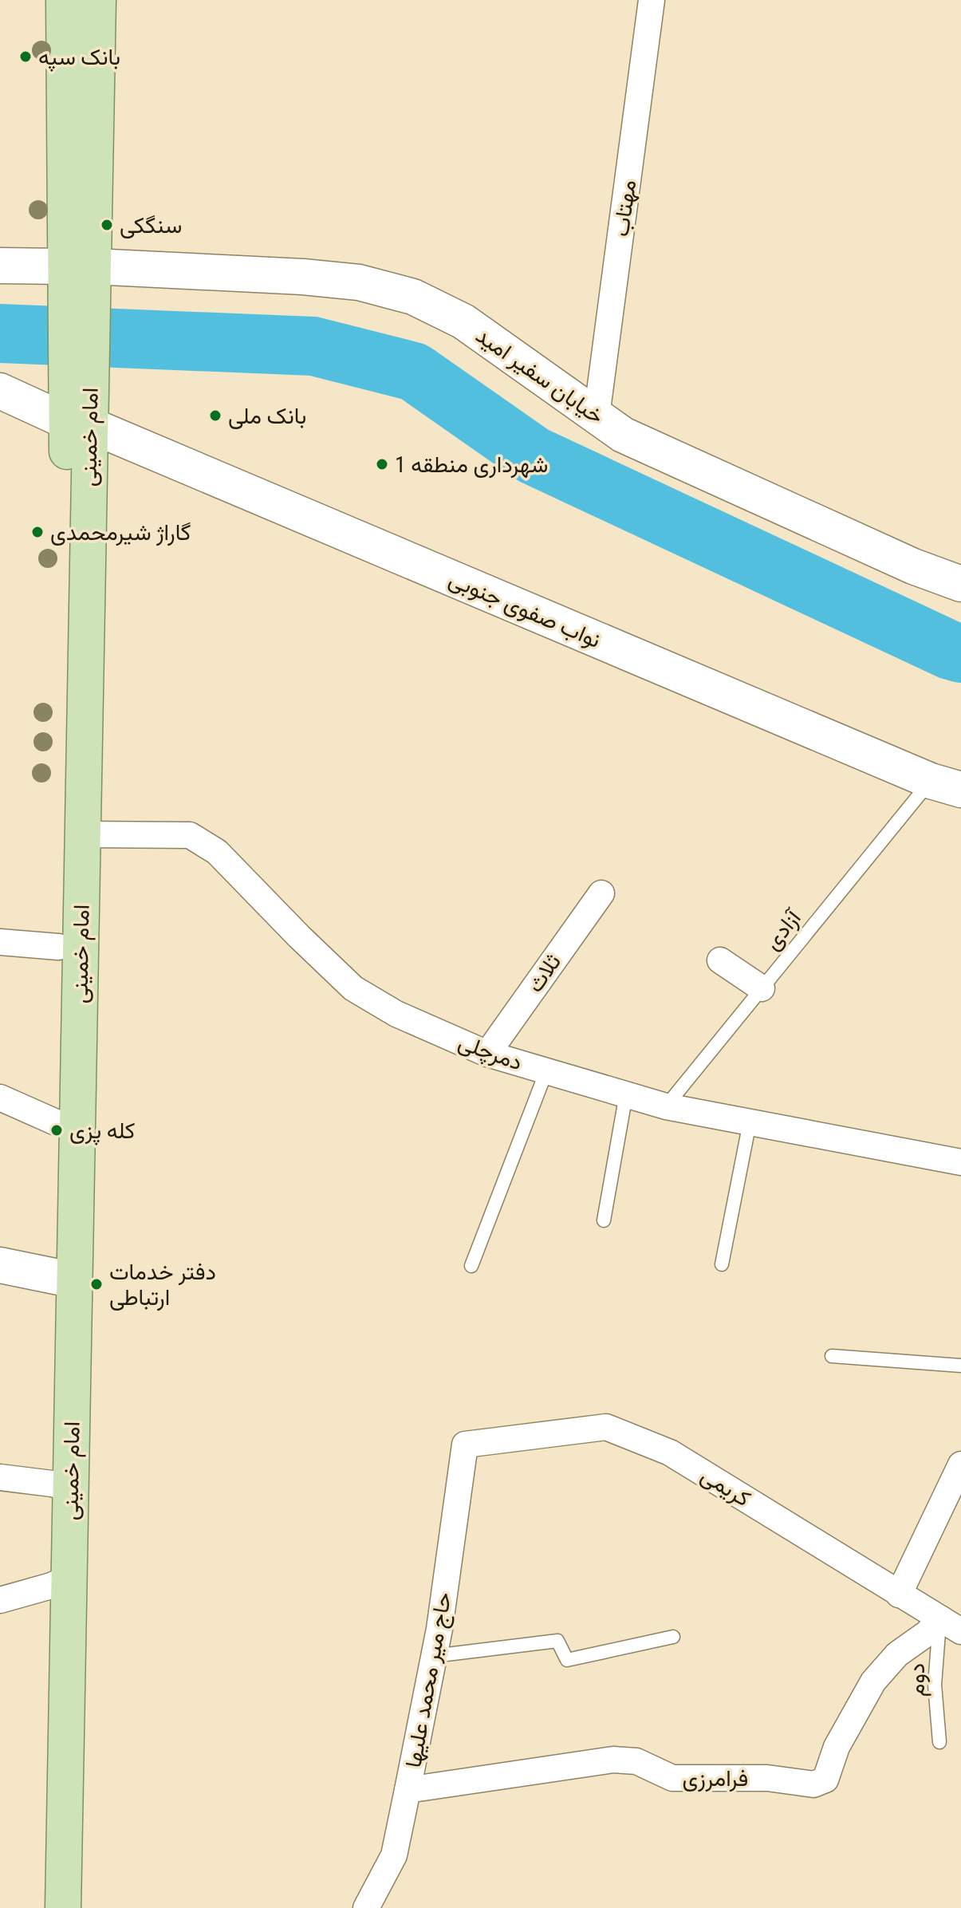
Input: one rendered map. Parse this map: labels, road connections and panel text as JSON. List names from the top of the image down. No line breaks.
{"streets":{"main road":["خیابان سفیر امید","امام خمینی","نواب صفوی جنوبی"],"street":["مهتاب","ثلاث","دمرچلی","کریمی","حاج میر محمد علیها","فرامرزی"],"lane":["آزادی","دوم"]},"crossings":[["مهتاب","خیابان سفیر امید"],["خیابان سفیر امید","امام خمینی"],["امام خمینی","نواب صفوی جنوبی"],["امام خمینی","دمرچلی"],["نواب صفوی جنوبی","آزادی"],["آزادی","دمرچلی"],["ثلاث","دمرچلی"],["کریمی","حاج میر محمد علیها"],["کریمی","دوم"],["کریمی","فرامرزی"],["حاج میر محمد علیها","فرامرزی"],["دوم","فرامرزی"]],"places":["بانک سپه","سنگکی","بانک ملی","شهرداری منطقه 1","گاراژ شیرمحمدی","کله پزی","دفتر خدمات ارتباطی"]}
